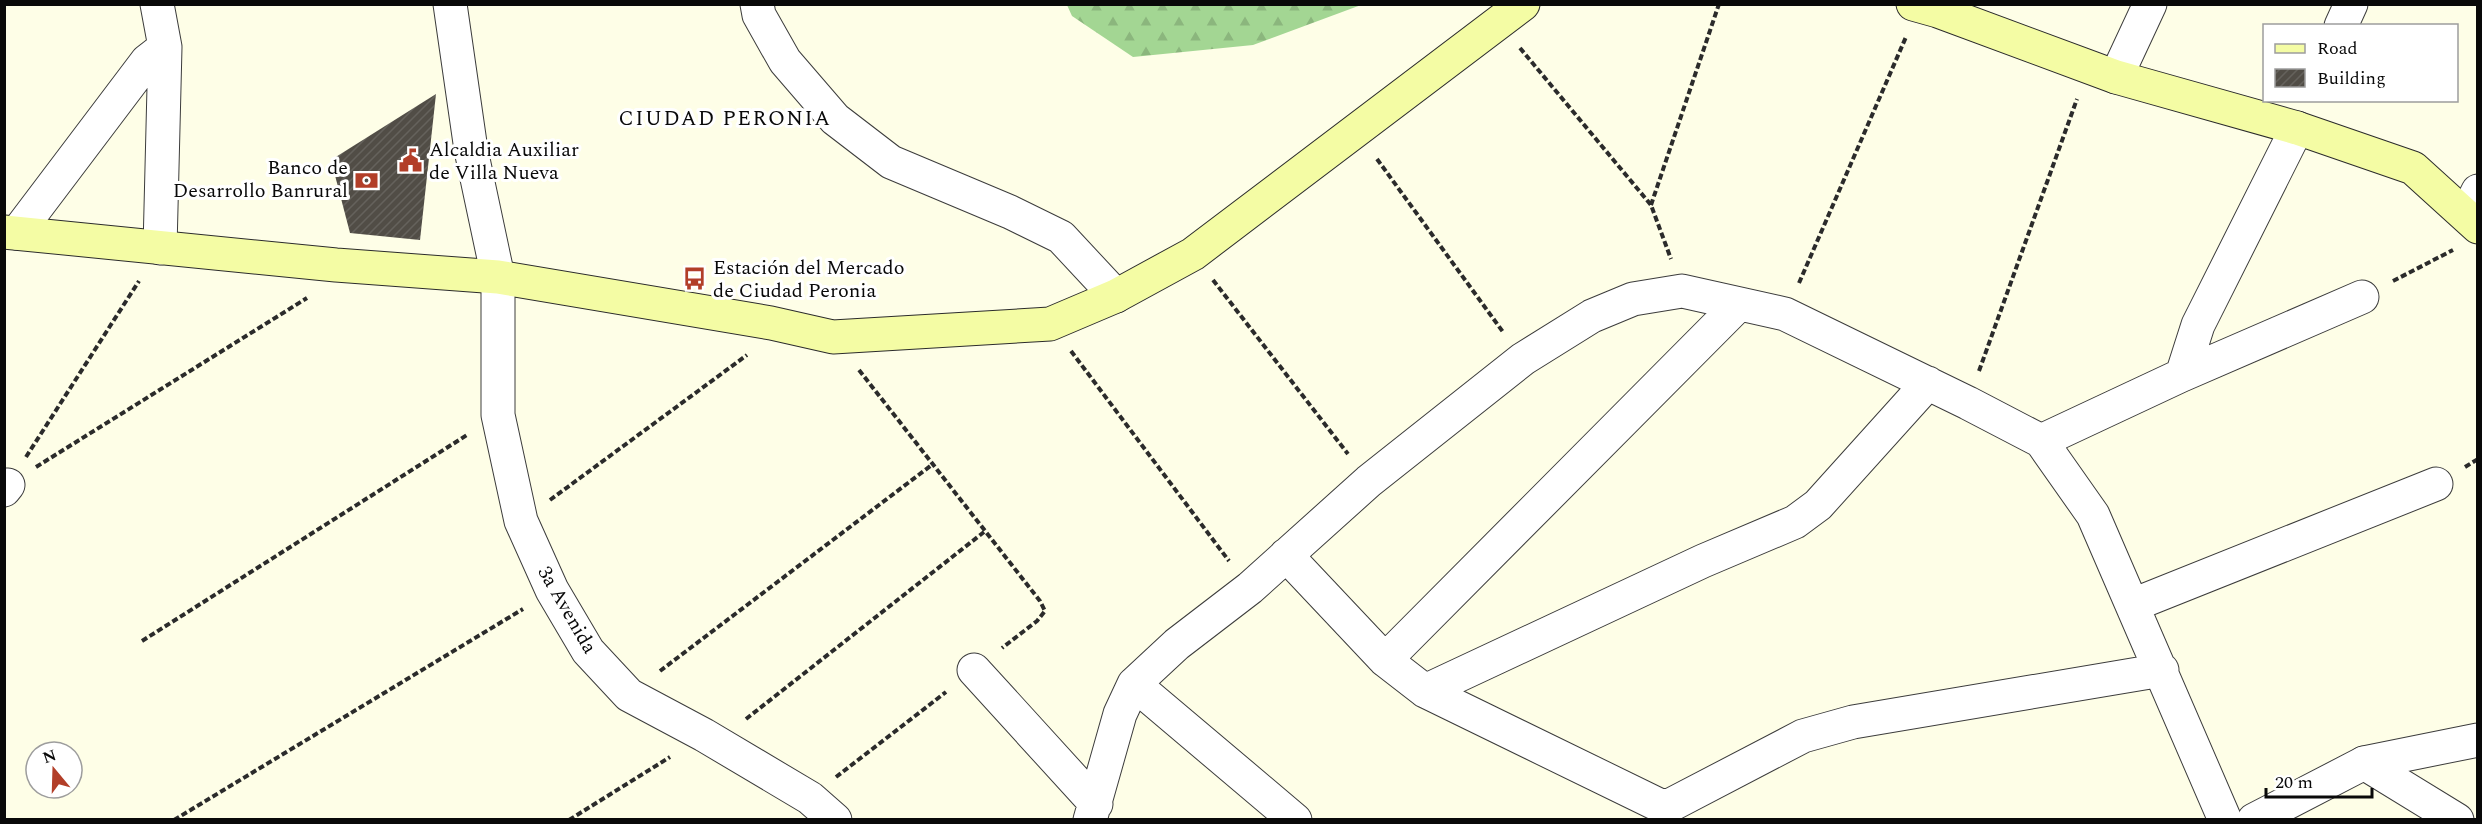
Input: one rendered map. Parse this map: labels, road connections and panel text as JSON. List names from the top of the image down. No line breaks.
{"streets":{"street":["3a Avenida"]},"districts":["CIUDAD PERONIA"],"places":{"public building":["Alcaldia Auxiliar de Villa Nueva"],"bank":["Banco de Desarrollo Banrural"],"bus stop":["Estación del Mercado de Ciudad Peronia"]},"legend":["Road","Building"],"scale_bar":"20 m","north":"top"}
